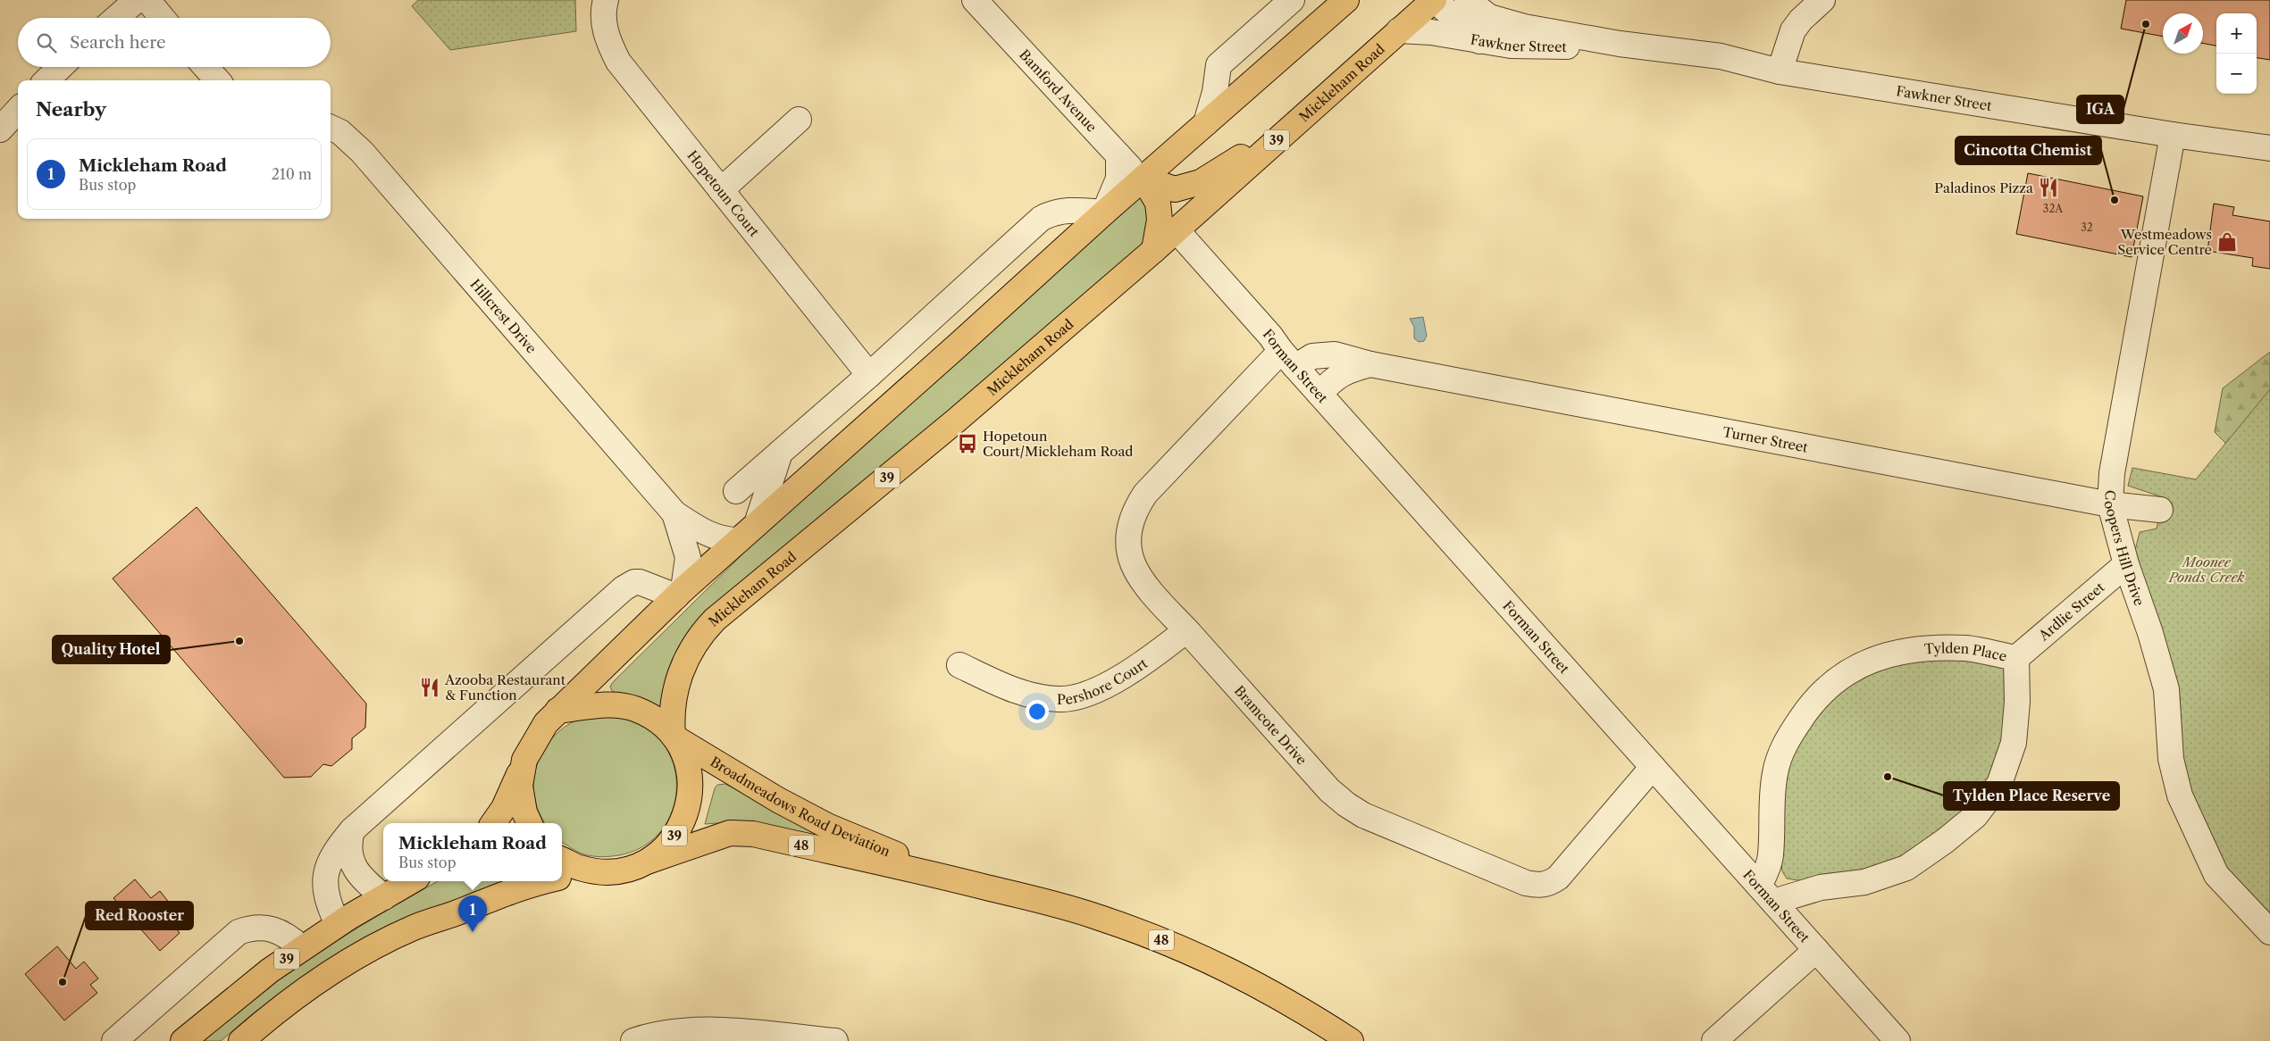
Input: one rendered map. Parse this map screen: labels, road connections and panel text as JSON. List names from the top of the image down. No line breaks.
{"streets":{"main road":["Mickleham Road","39","Broadmeadows Road Deviation","48"],"street":["Fawkner Street","Bamford Avenue","Hopetoun Court","Hillcrest Drive","Forman Street","Turner Street","Coopers Hill Drive","Ardlie Street","Tylden Place","Pershore Court","Bramcote Drive"]},"crossings":[["Fawkner Street","Mickleham Road"],["Fawkner Street","Coopers Hill Drive"],["Mickleham Road","39"],["Mickleham Road","Forman Street"],["Mickleham Road","Broadmeadows Road Deviation"],["39","Broadmeadows Road Deviation"],["Forman Street","Turner Street"],["Forman Street","Tylden Place"],["Forman Street","Bramcote Drive"],["Turner Street","Coopers Hill Drive"],["Turner Street","Bramcote Drive"],["Coopers Hill Drive","Ardlie Street"],["Ardlie Street","Tylden Place"],["Pershore Court","Bramcote Drive"]],"parks":["Moonee Ponds Creek"],"places":{"other":["IGA","Cincotta Chemist","Quality Hotel","Tylden Place Reserve","Red Rooster"],"restaurant":["Paladinos Pizza","Azooba Restaurant & Function"],"shop":["Westmeadows Service Centre"],"bus stop":["Hopetoun Court/Mickleham Road"]},"house_numbers":["32A","32"],"north":"top right","page":{"map_buttons":["+","−"],"search":"Search here","heading":"Nearby","list":[{"mark":"1","name":"Mickleham Road","note":"Bus stop","value":"210 m"}],"popup":["Mickleham Road","Bus stop"],"pins":"1"}}
